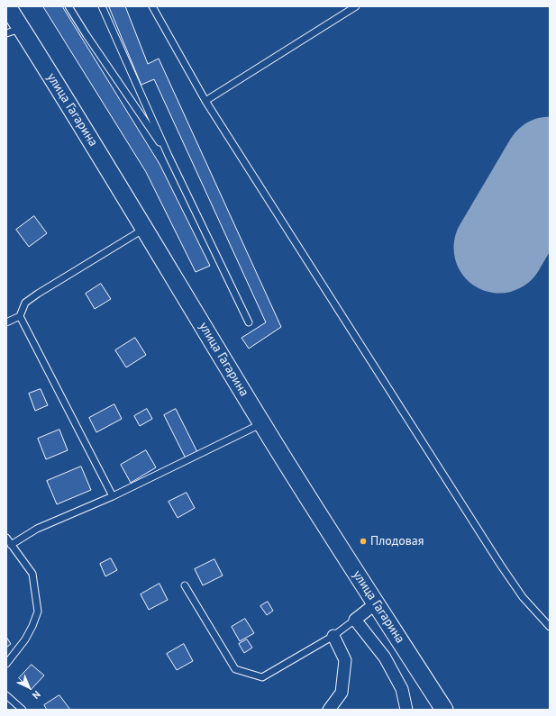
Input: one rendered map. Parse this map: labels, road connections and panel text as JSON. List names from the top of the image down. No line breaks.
{"streets":{"main road":["улица Гагарина"]},"places":["Плодовая"],"north":"bottom right"}
